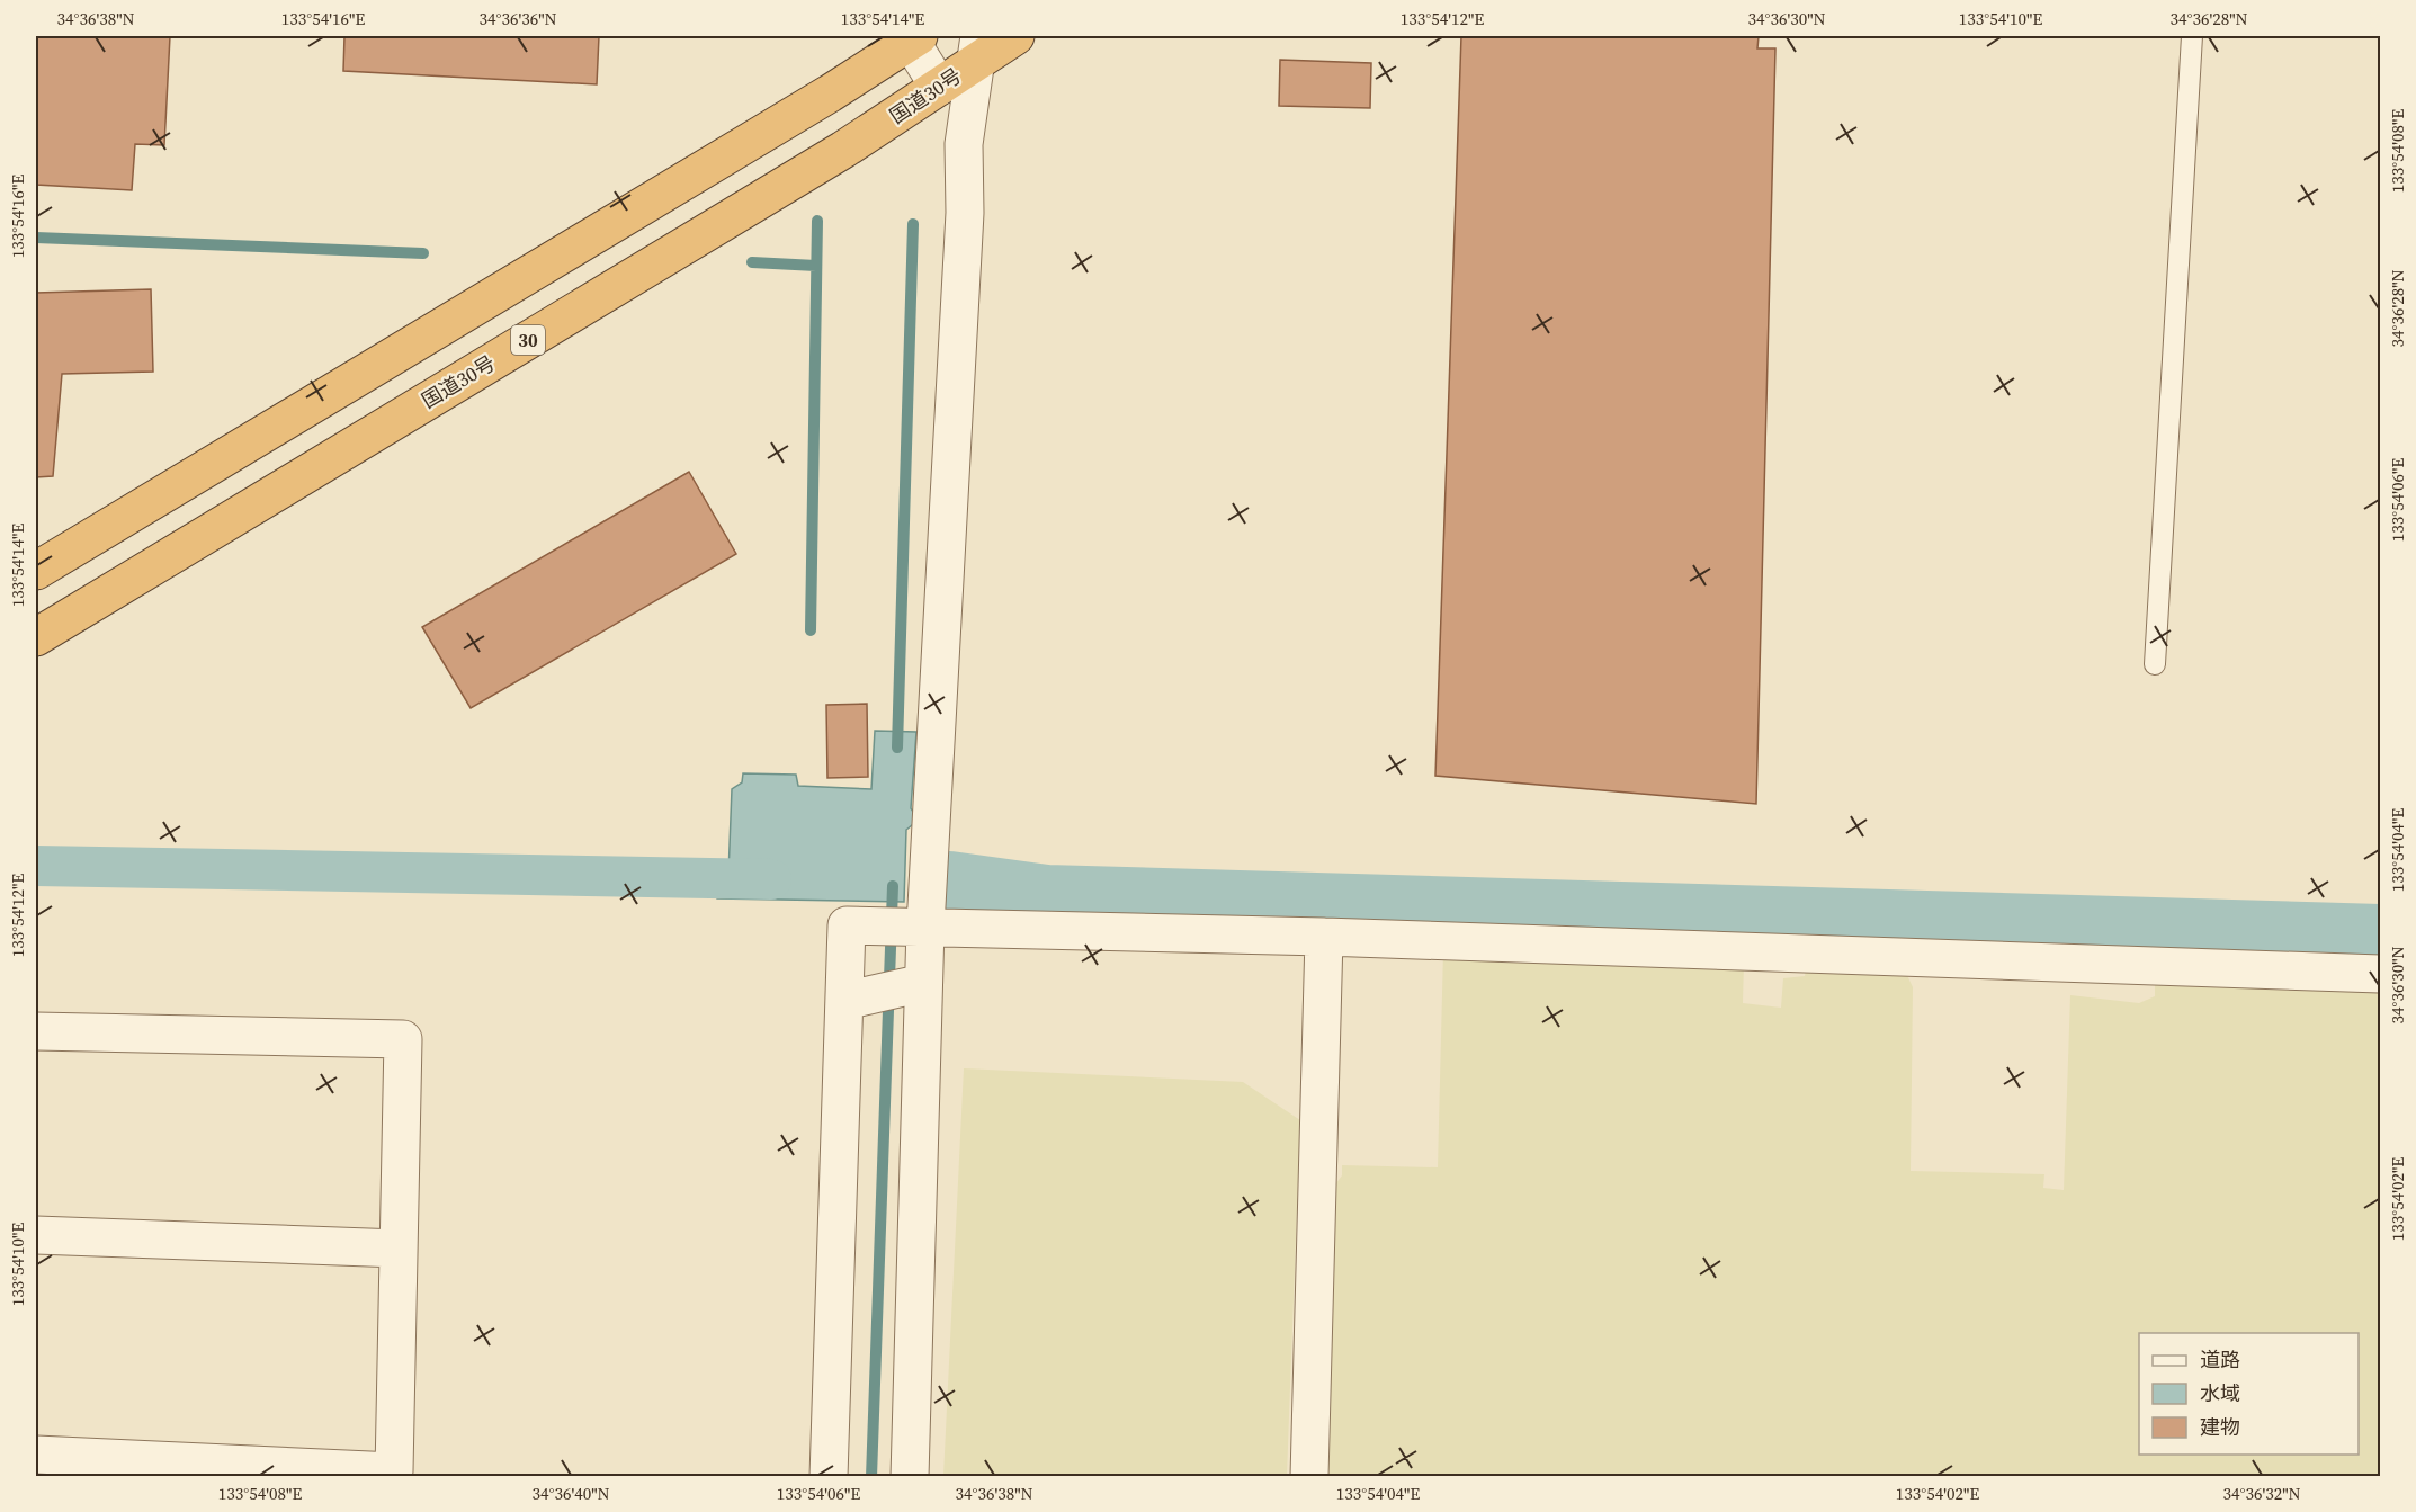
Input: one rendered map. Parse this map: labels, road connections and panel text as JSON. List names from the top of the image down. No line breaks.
{"streets":{"highway":["国道30号","30"]},"legend":["道路","水域","建物"],"coordinates":["34°36'38\"N","133°54'16\"E","34°36'36\"N","133°54'14\"E","133°54'12\"E","34°36'30\"N","133°54'10\"E","34°36'28\"N","133°54'08\"E","133°54'06\"E","133°54'04\"E","133°54'02\"E","34°36'40\"N","34°36'32\"N"]}
